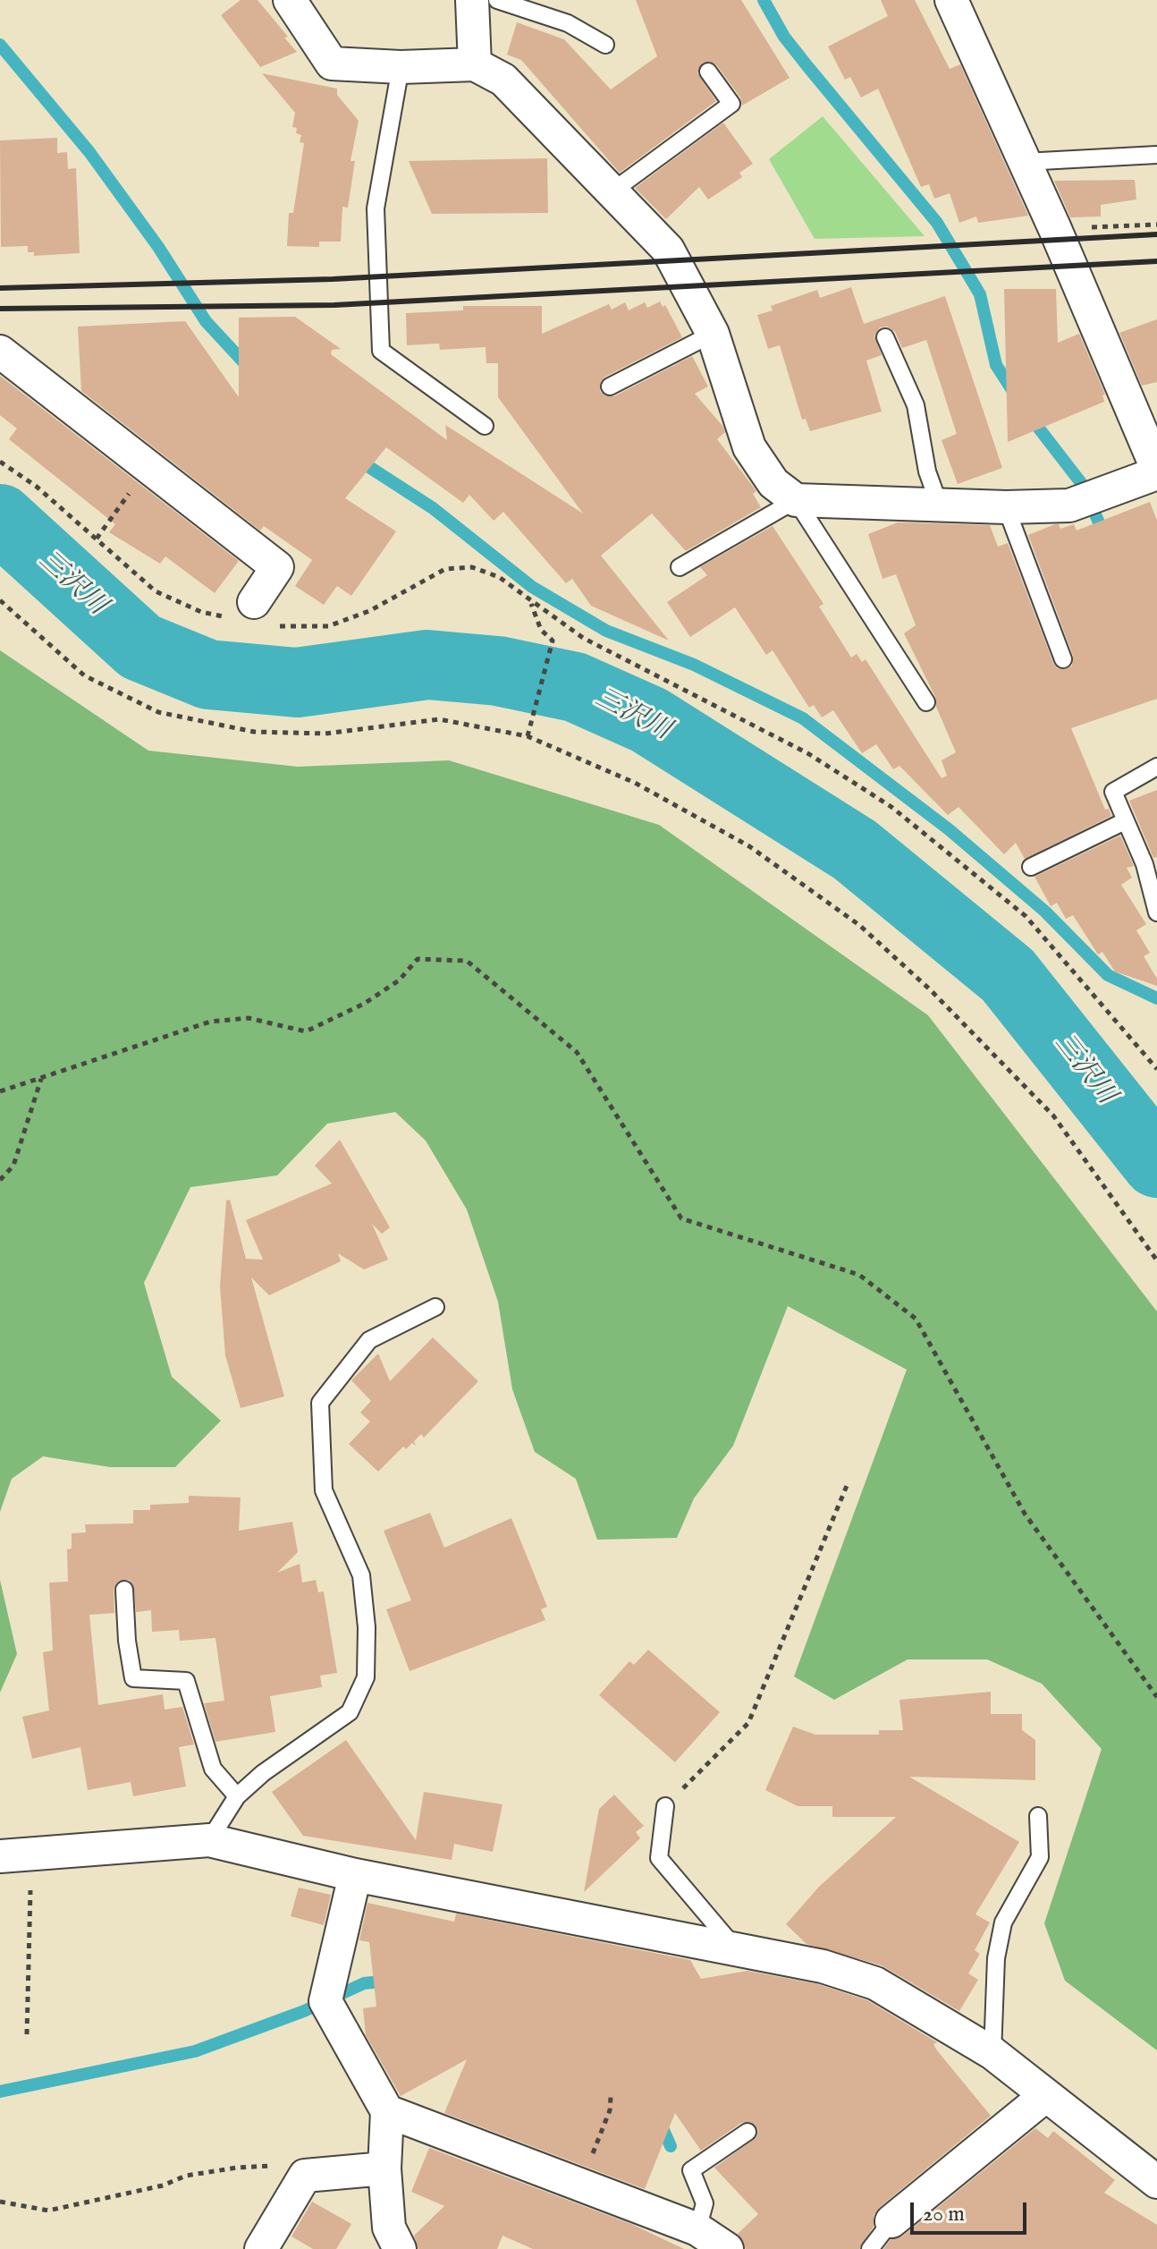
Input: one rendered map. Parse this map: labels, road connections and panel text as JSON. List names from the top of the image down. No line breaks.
{"water":["三沢川"],"scale_bar":"20 m"}
